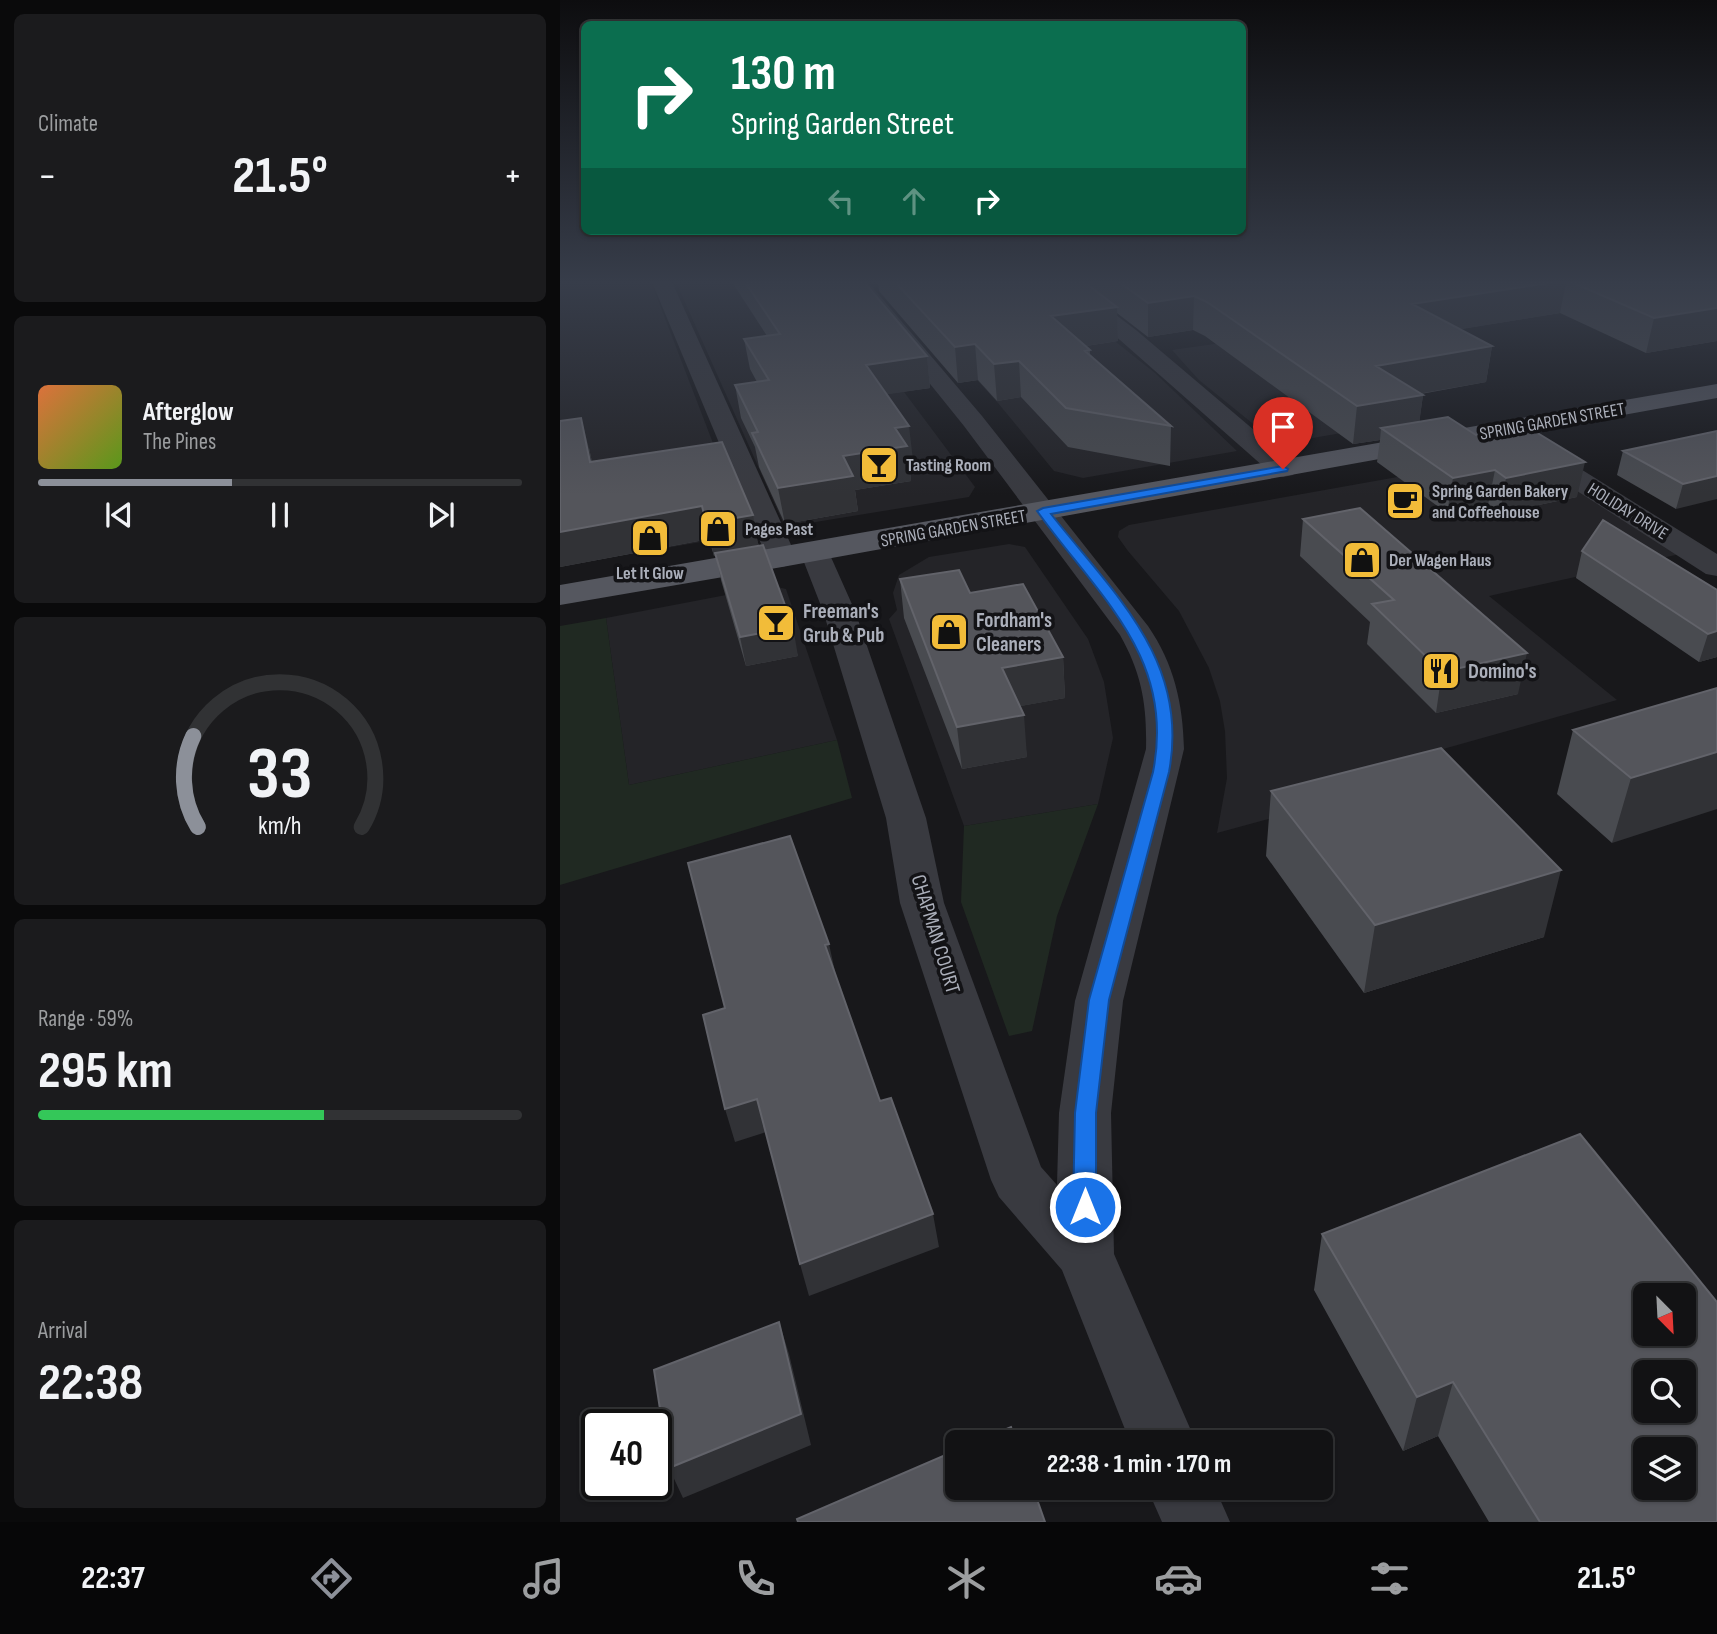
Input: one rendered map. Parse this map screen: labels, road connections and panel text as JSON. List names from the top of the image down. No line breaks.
{"streets":{"main road":["SPRING GARDEN STREET"],"street":["HOLIDAY DRIVE","CHAPMAN COURT"]},"crossings":[["SPRING GARDEN STREET","HOLIDAY DRIVE"],["SPRING GARDEN STREET","CHAPMAN COURT"]],"places":{"bar":["Tasting Room","Freeman's Grub & Pub"],"cafe":["Spring Garden Bakery and Coffeehouse"],"shop":["Pages Past","Let It Glow","Der Wagen Haus","Fordham's Cleaners"],"restaurant":["Domino's"]},"north":"bottom right","page":{"tile":["Climate",["Range · 59%","295 km"],["Arrival","22:38"]],"turn":["130 m","Spring Garden Street"],"heat":["−","21.5°","+"],"song":["Afterglow","The Pines"],"limit":"40","trip":"22:38 · 1 min · 170 m","tabs":["22:37","21.5°"],"gauge":["33","km/h"]}}
